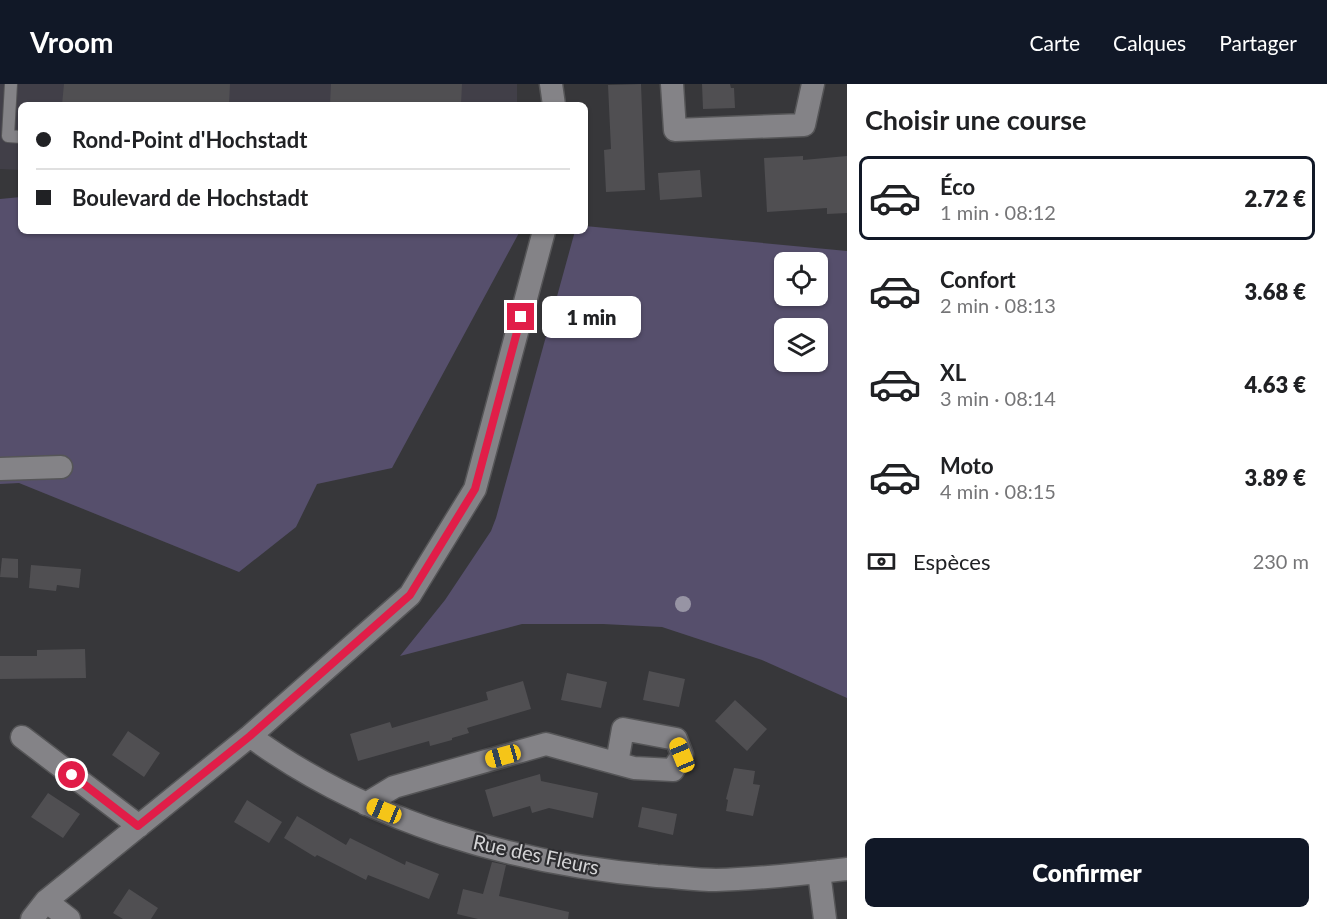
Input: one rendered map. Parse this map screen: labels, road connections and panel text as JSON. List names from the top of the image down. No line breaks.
{"streets":{"street":["Rue des Fleurs"]},"page":{"header":"Vroom","nav":["Carte","Calques","Partager"],"heading":"Choisir une course","banner":["Rond-Point d'Hochstadt","Boulevard de Hochstadt"],"list":[{"name":"Éco","note":"1 min · 08:12","value":"2.72 €"},{"name":"Confort","note":"2 min · 08:13","value":"3.68 €"},{"name":"XL","note":"3 min · 08:14","value":"4.63 €"},{"name":"Moto","note":"4 min · 08:15","value":"3.89 €"}],"bubble":"1 min","pay":["Espèces","230 m"],"buttons":"Confirmer"}}
